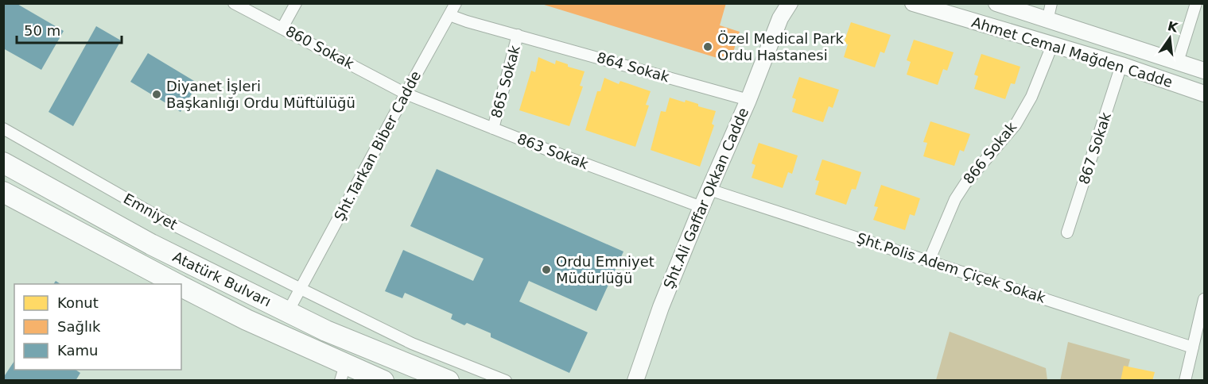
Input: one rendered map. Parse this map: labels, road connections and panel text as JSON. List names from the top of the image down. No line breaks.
{"streets":{"highway":["Atatürk Bulvarı"],"main road":["Ahmet Cemal Mağden Cadde","Şht.Ali Gaffar Okkan Cadde"],"street":["860 Sokak","864 Sokak","865 Sokak","Şht.Tarkan Biber Cadde","867 Sokak","863 Sokak","866 Sokak","Emniyet","Şht.Polis Adem Çiçek Sokak"]},"crossings":[["860 Sokak","Şht.Tarkan Biber Cadde"],["860 Sokak","863 Sokak"],["Ahmet Cemal Mağden Cadde","867 Sokak"],["Ahmet Cemal Mağden Cadde","866 Sokak"],["864 Sokak","865 Sokak"],["864 Sokak","Şht.Tarkan Biber Cadde"],["864 Sokak","Şht.Ali Gaffar Okkan Cadde"],["865 Sokak","863 Sokak"],["Şht.Tarkan Biber Cadde","863 Sokak"],["Şht.Tarkan Biber Cadde","Emniyet"],["Şht.Tarkan Biber Cadde","Atatürk Bulvarı"],["863 Sokak","Şht.Ali Gaffar Okkan Cadde"],["866 Sokak","Şht.Polis Adem Çiçek Sokak"],["Şht.Ali Gaffar Okkan Cadde","Şht.Polis Adem Çiçek Sokak"]],"places":["Özel Medical Park Ordu Hastanesi","Diyanet İşleri Başkanlığı Ordu Müftülüğü","Ordu Emniyet Müdürlüğü"],"legend":["Konut","Sağlık","Kamu"],"scale_bar":"50 m","north":"top"}
